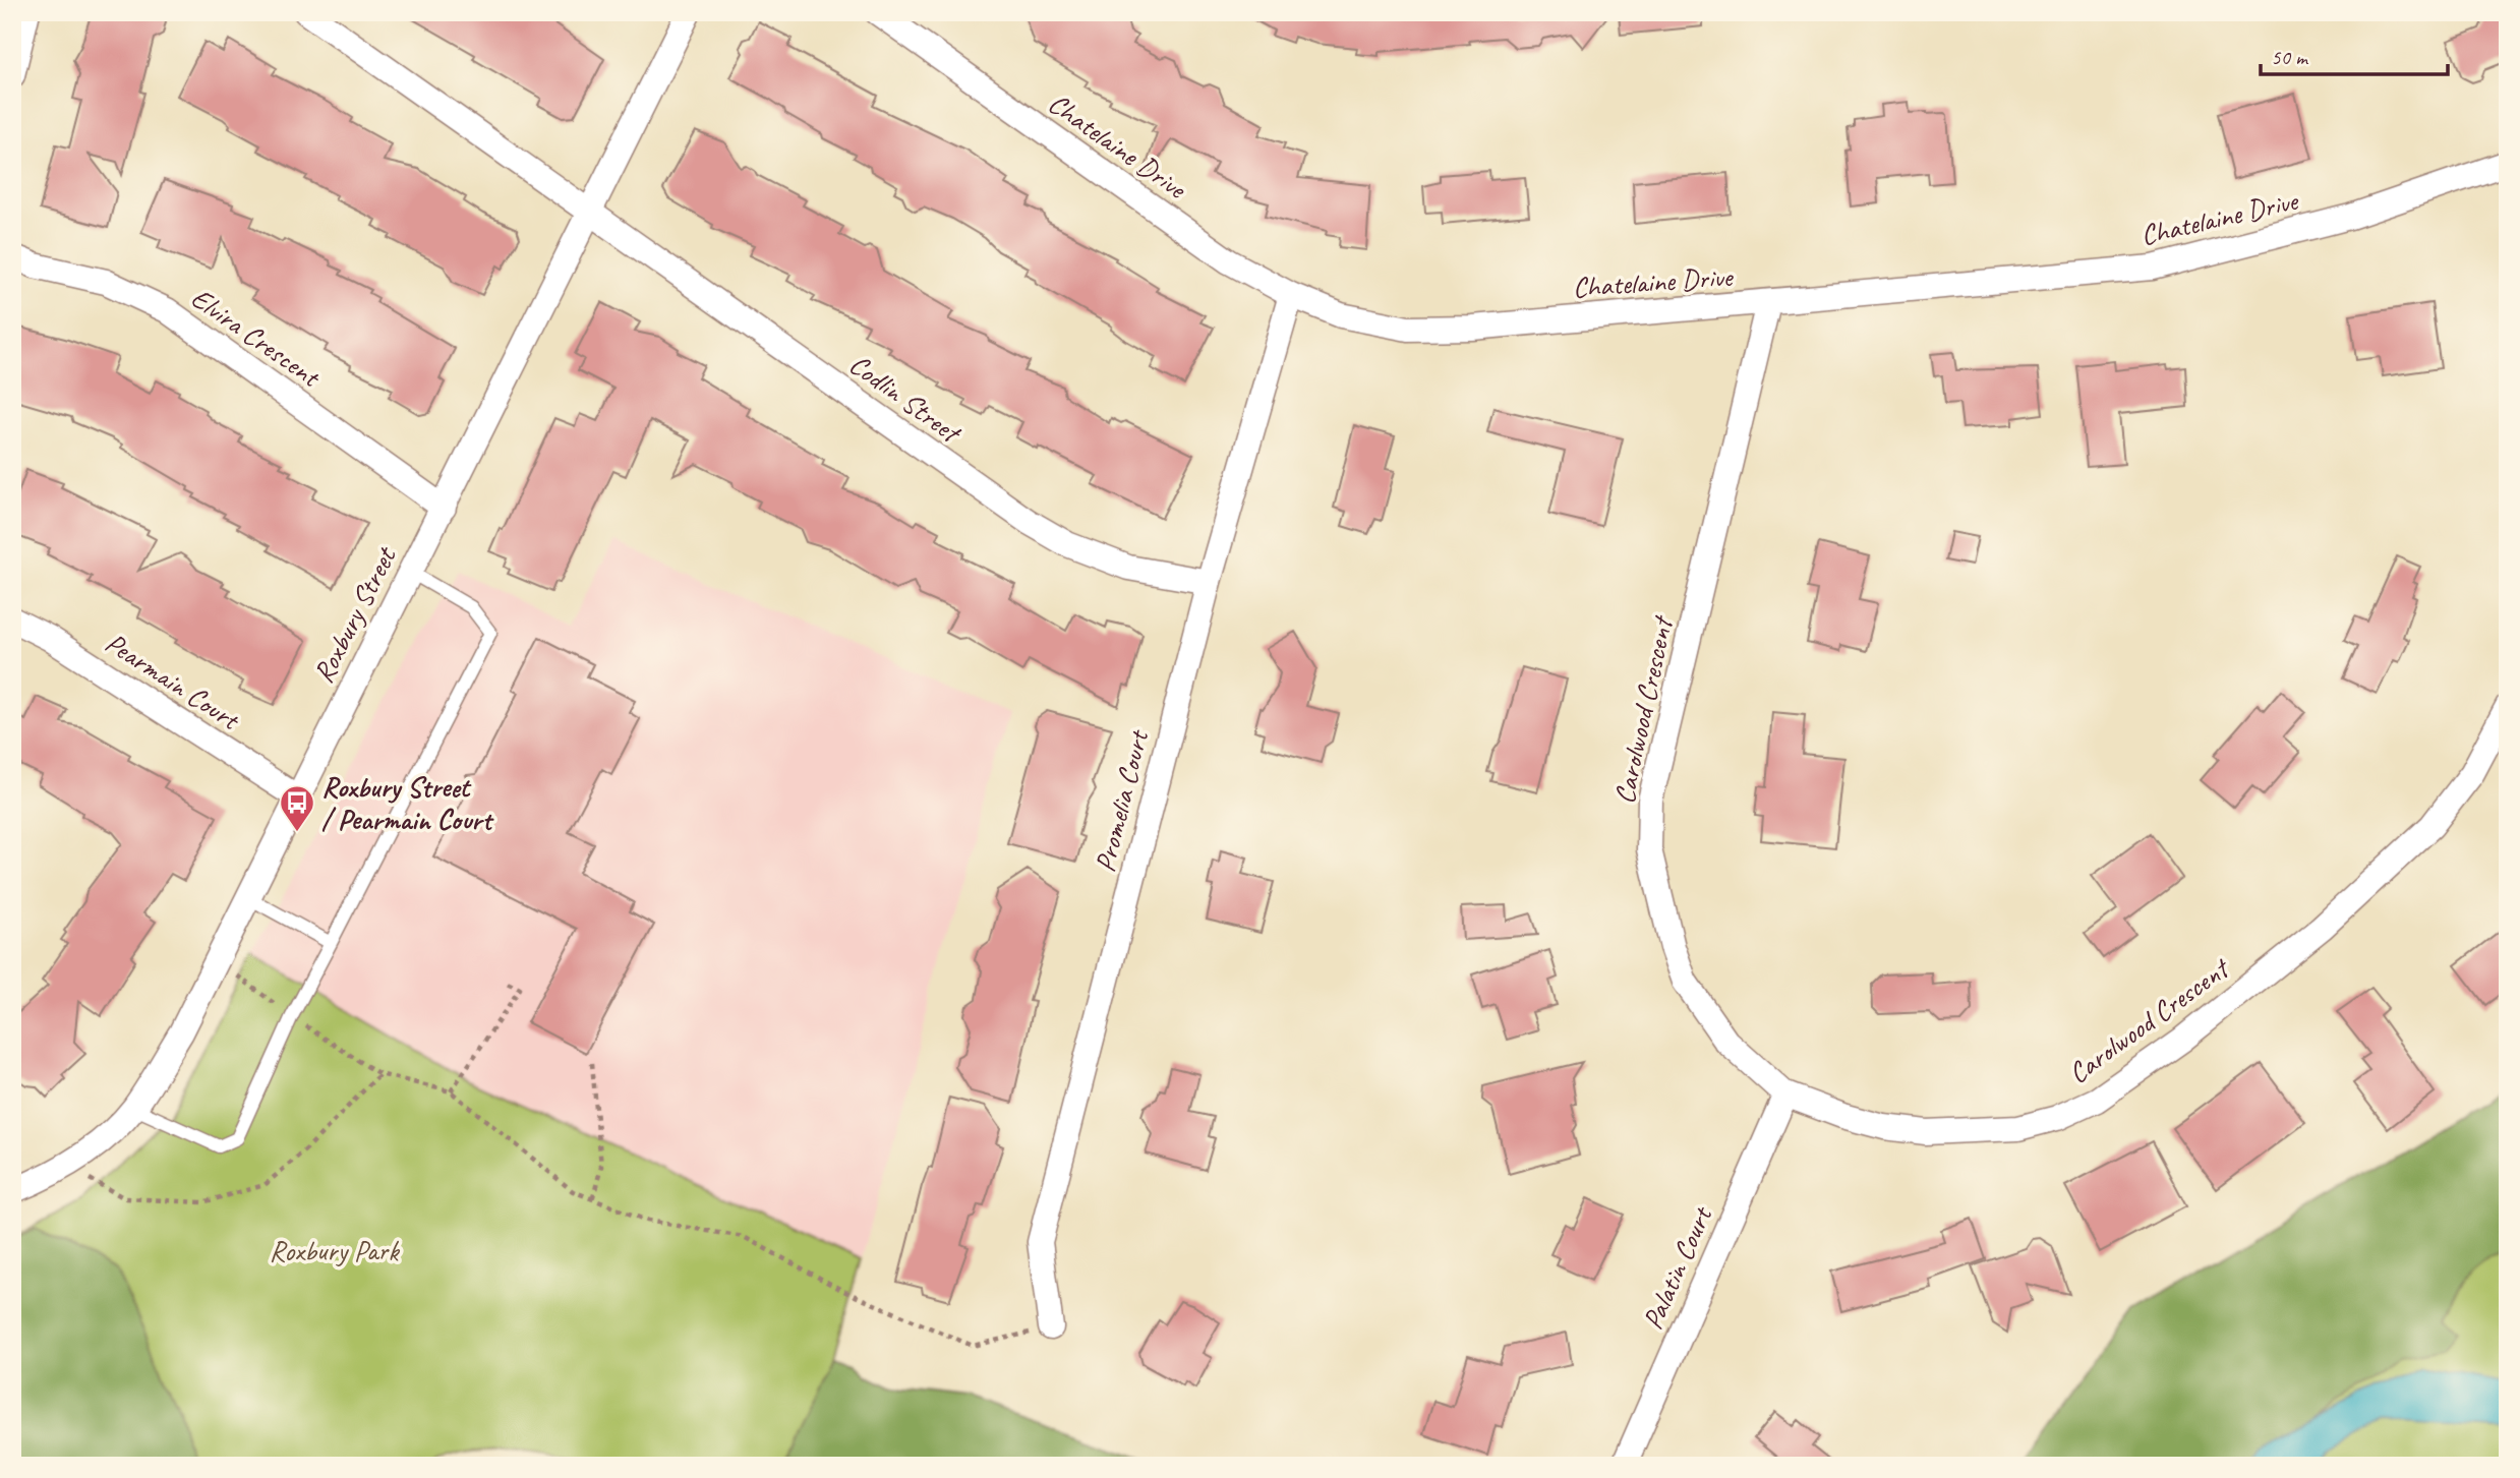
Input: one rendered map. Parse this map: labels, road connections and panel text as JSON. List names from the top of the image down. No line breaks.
{"streets":{"street":["Chatelaine Drive","Elvira Crescent","Codlin Street","Roxbury Street","Pearmain Court","Carolwood Crescent","Promelia Court","Palatin Court"]},"crossings":[["Chatelaine Drive","Carolwood Crescent"],["Chatelaine Drive","Promelia Court"],["Elvira Crescent","Roxbury Street"],["Codlin Street","Roxbury Street"],["Codlin Street","Promelia Court"],["Roxbury Street","Pearmain Court"],["Carolwood Crescent","Palatin Court"]],"parks":["Roxbury Park"],"places":{"bus stop":["Roxbury Street / Pearmain Court"]},"scale_bar":"50 m"}
